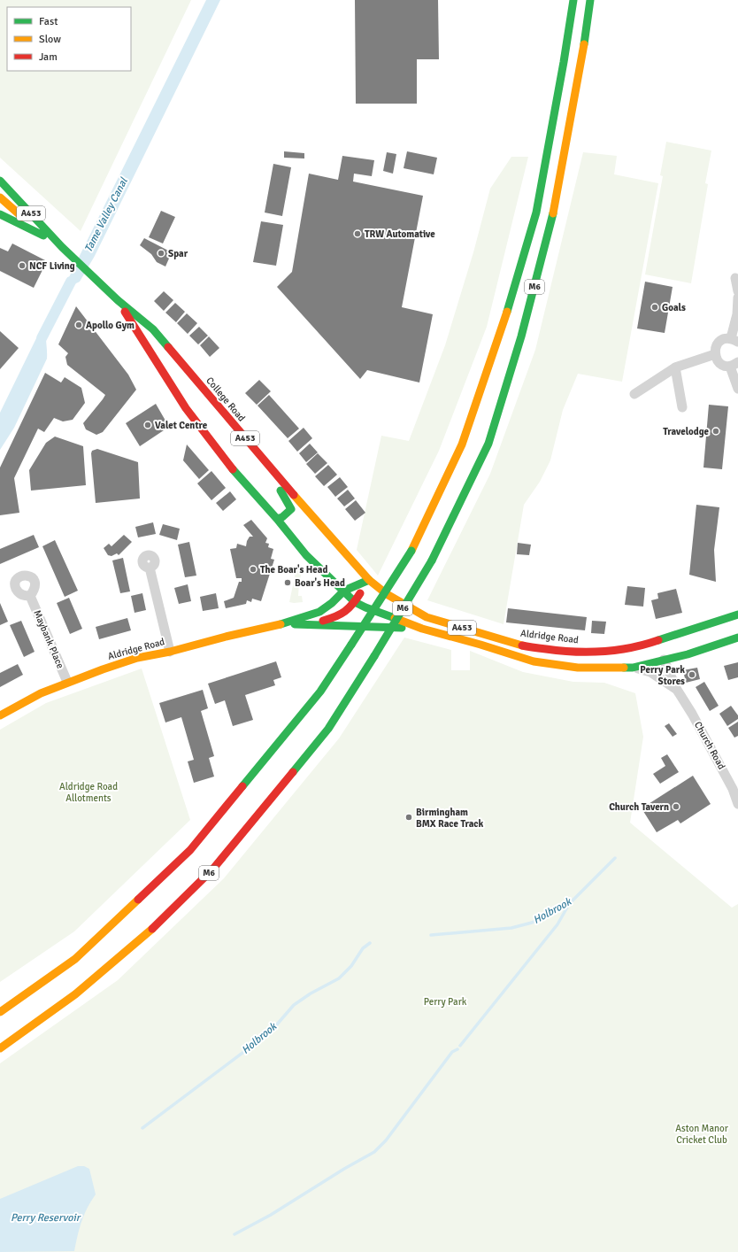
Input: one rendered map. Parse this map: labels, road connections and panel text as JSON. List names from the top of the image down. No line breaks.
{"streets":{"main road":["A453","M6","College Road","Aldridge Road"],"street":["Maybank Place","Church Road"]},"crossings":[["A453","College Road"],["College Road","Aldridge Road"],["Aldridge Road","Maybank Place"],["Aldridge Road","Church Road"]],"water":["Tame Valley Canal","Holbrook","Perry Reservoir"],"parks":["Aldridge Road Allotments","Perry Park","Aston Manor Cricket Club"],"places":["TRW Automative","Spar","NCF Living","Goals","Apollo Gym","Valet Centre","Travelodge","The Boar's Head","Boar's Head","Perry Park Stores","Church Tavern","Birmingham BMX Race Track"],"legend":["Fast","Slow","Jam"]}
